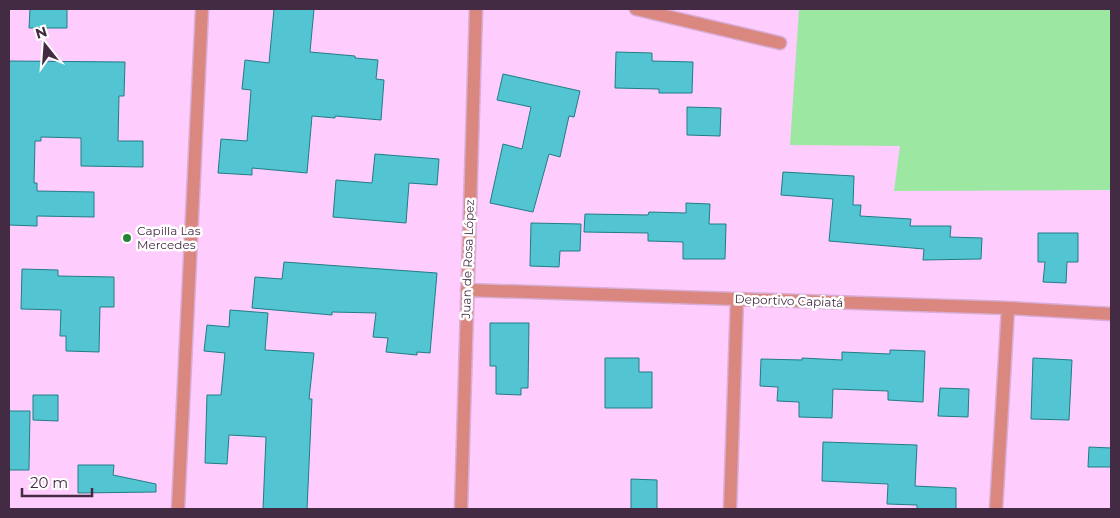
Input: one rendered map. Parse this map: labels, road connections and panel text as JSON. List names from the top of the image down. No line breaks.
{"streets":{"street":["Juan de Rosa López","Deportivo Capiatá"]},"crossings":[["Juan de Rosa López","Deportivo Capiatá"]],"places":["Capilla Las Mercedes"],"scale_bar":"20 m","north":"top"}
